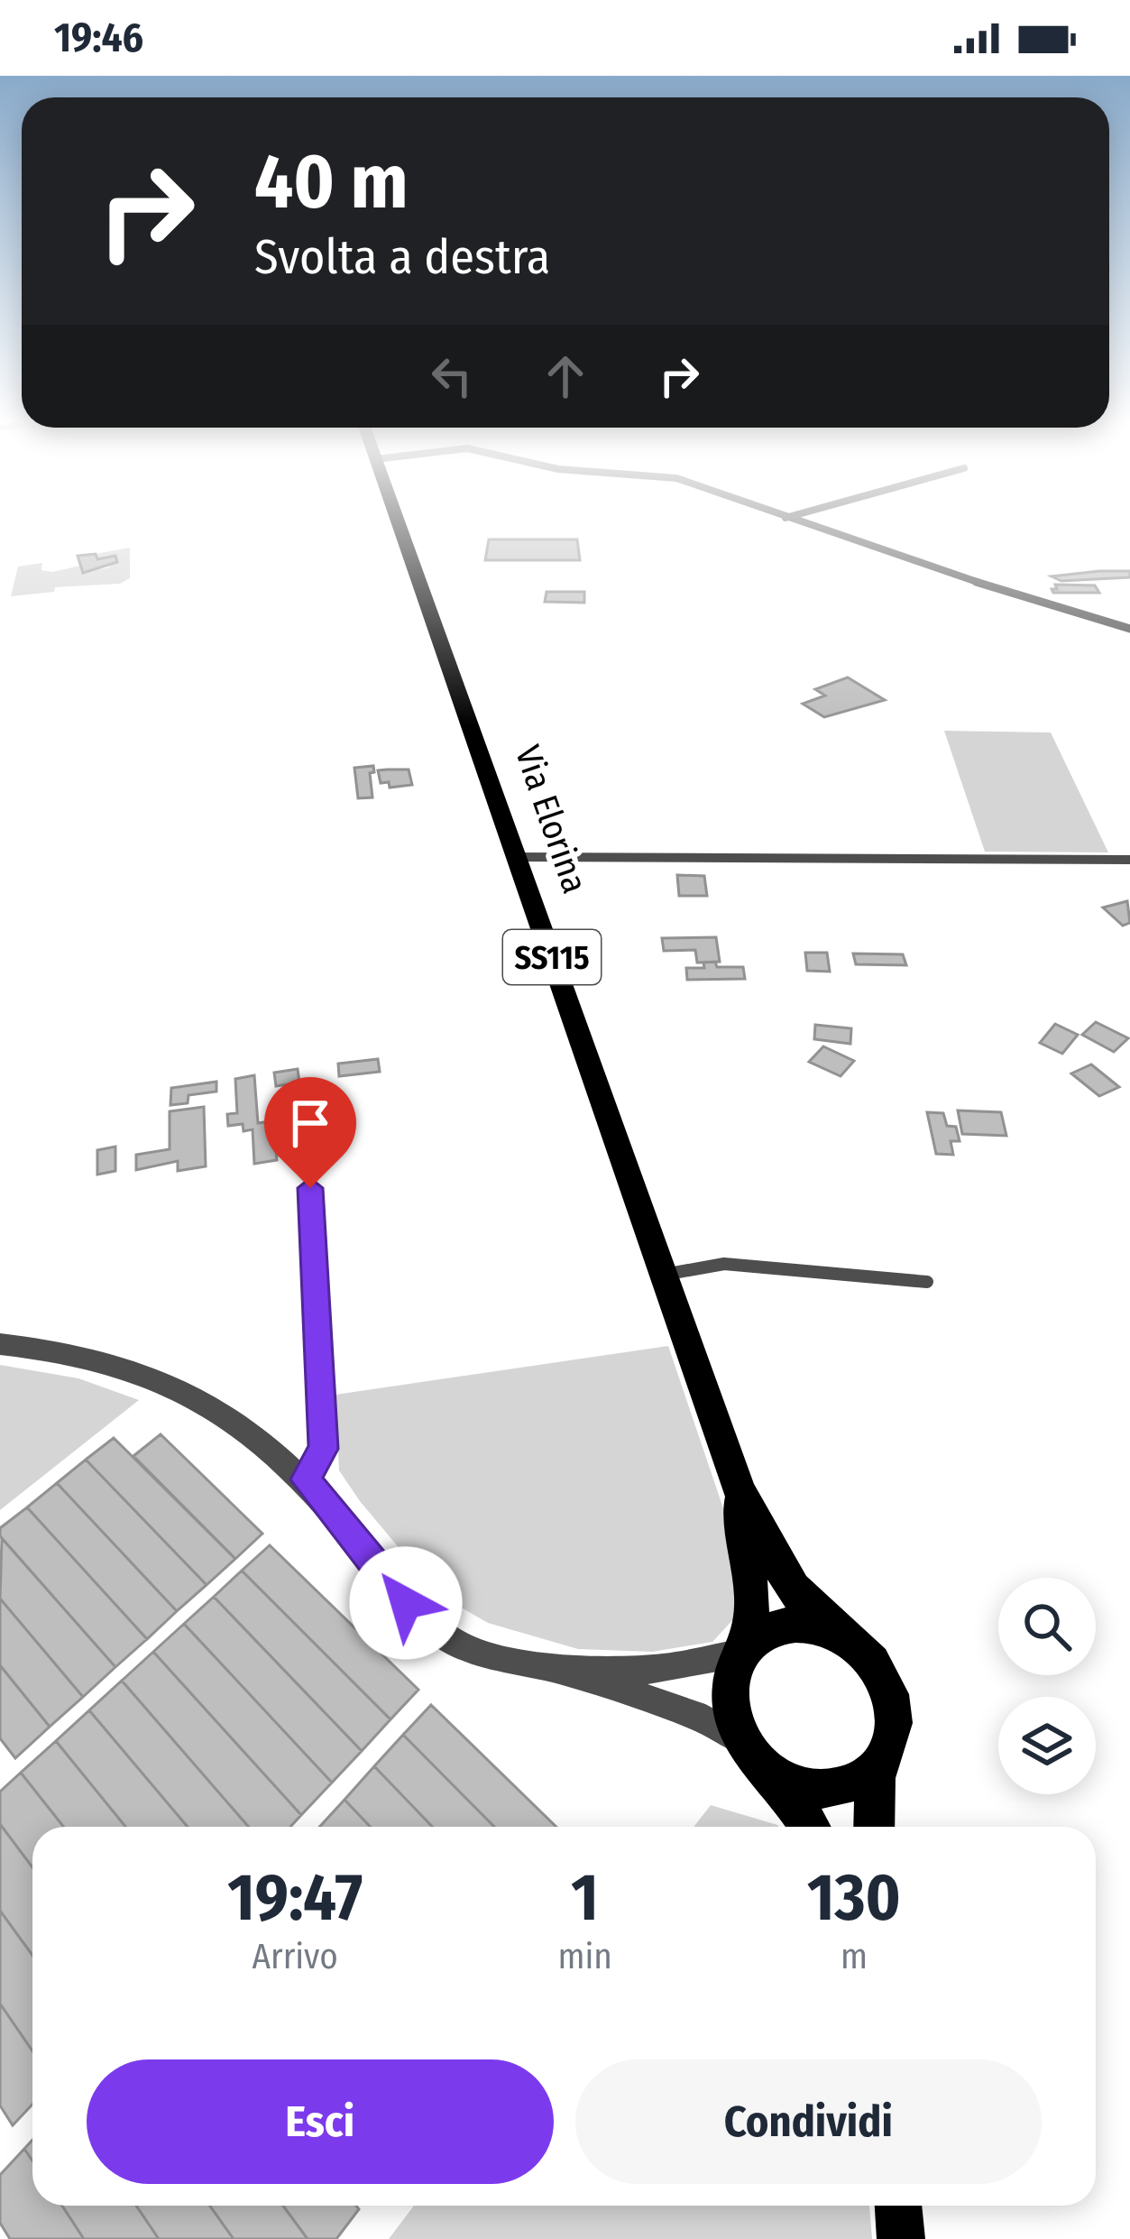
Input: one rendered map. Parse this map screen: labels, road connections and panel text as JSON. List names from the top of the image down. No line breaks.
{"streets":{"main road":["Via Elorina","SS115"]},"page":{"status":"19:46","turn":["40 m","Svolta a destra"],"eta":["19:47","Arrivo","1","min","130","m"],"buttons":["Esci","Condividi"]}}
